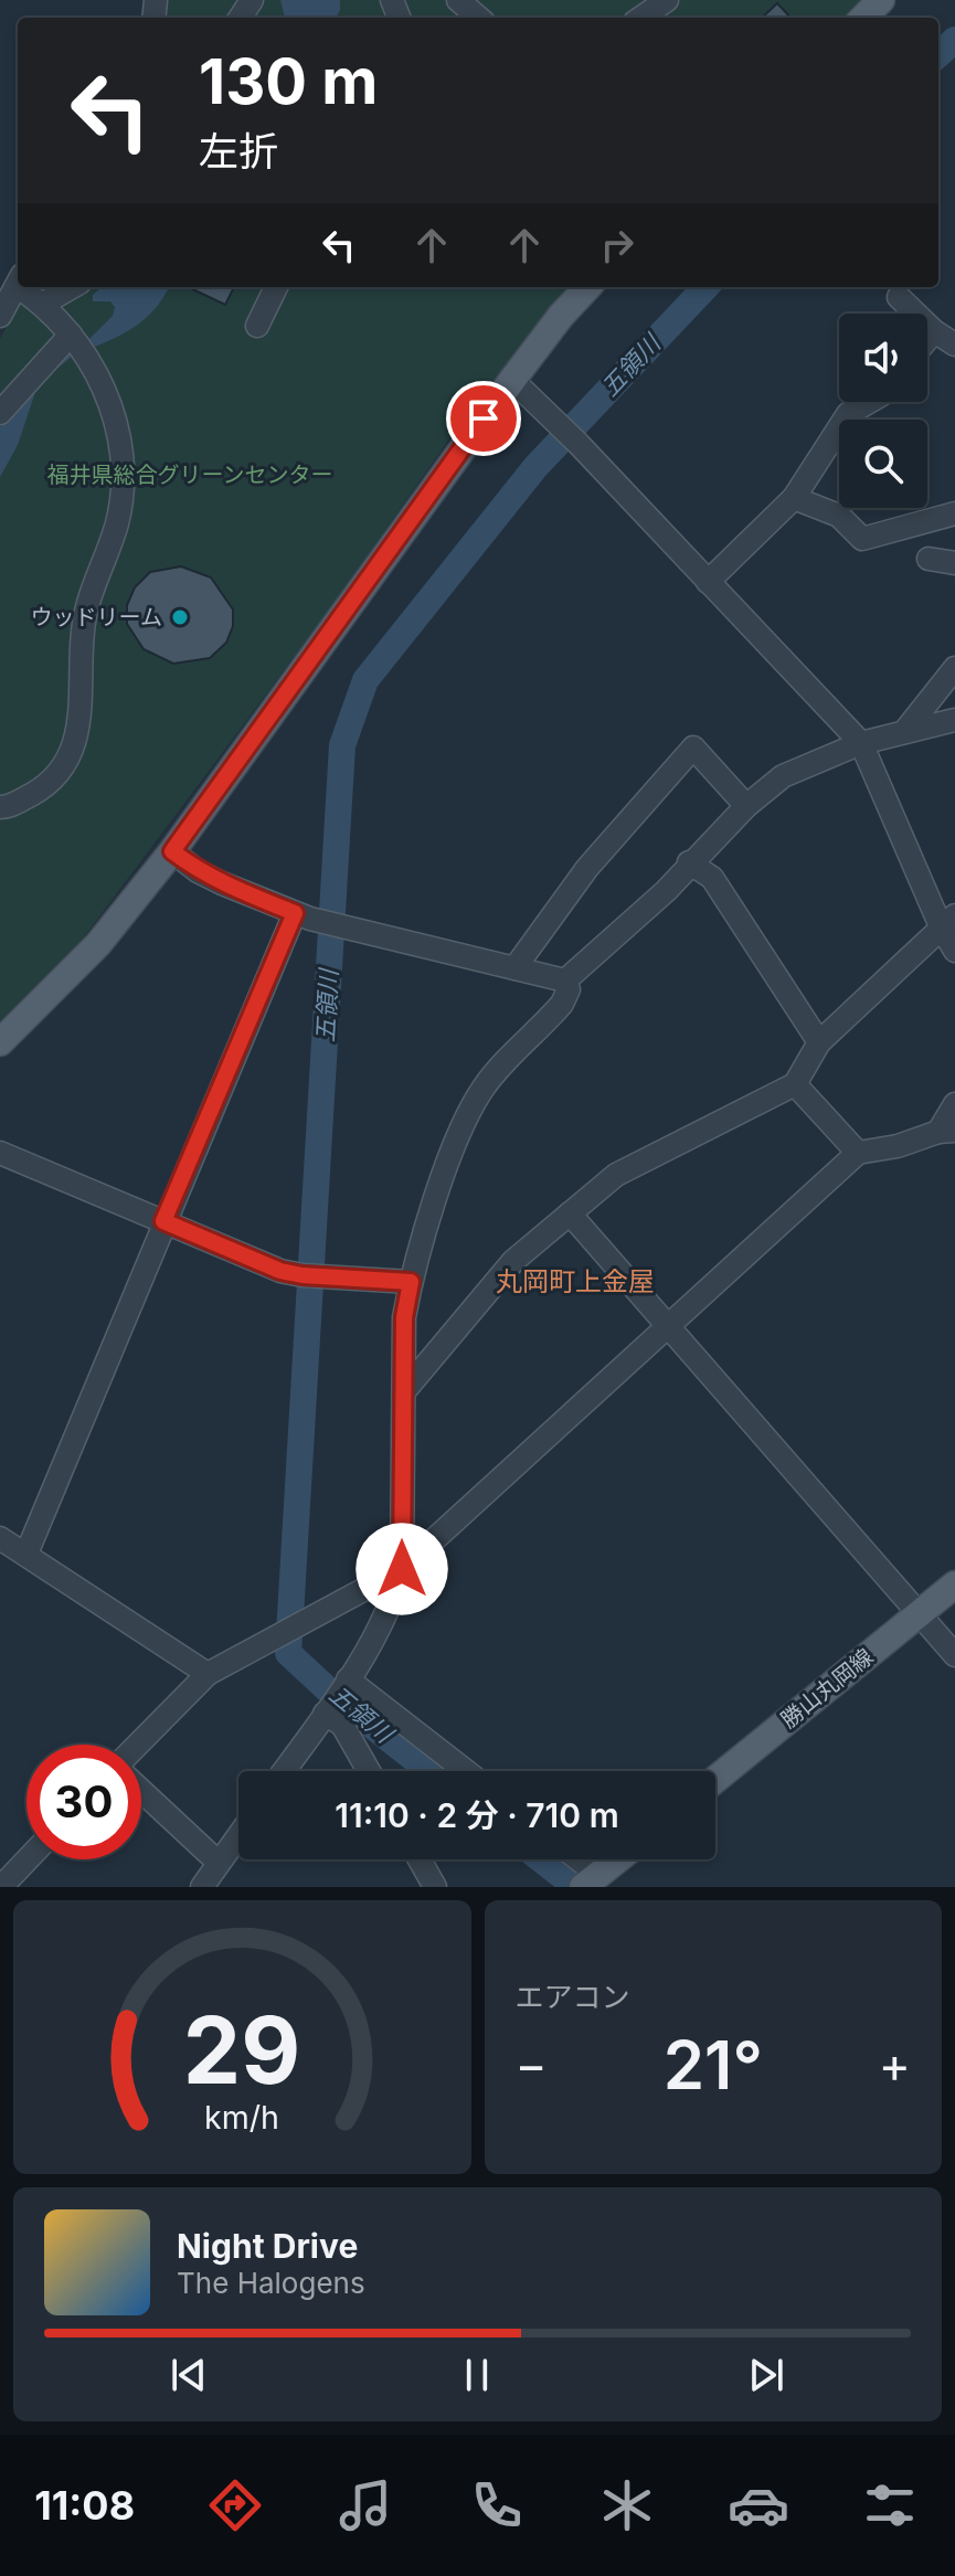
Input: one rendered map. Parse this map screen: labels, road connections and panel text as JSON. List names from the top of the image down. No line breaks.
{"streets":{"main road":["勝山丸岡線"]},"districts":["丸岡町上金屋"],"water":["五領川"],"parks":["福井県総合グリーンセンター"],"places":["ウッドリーム"],"page":{"turn":["130 m","左折"],"limit":"30","trip":"11:10 · 2 分 · 710 m","tile":"エアコン","heat":["−","21°","+"],"song":["Night Drive","The Halogens"],"tabs":"11:08","gauge":["29","km/h"]}}
